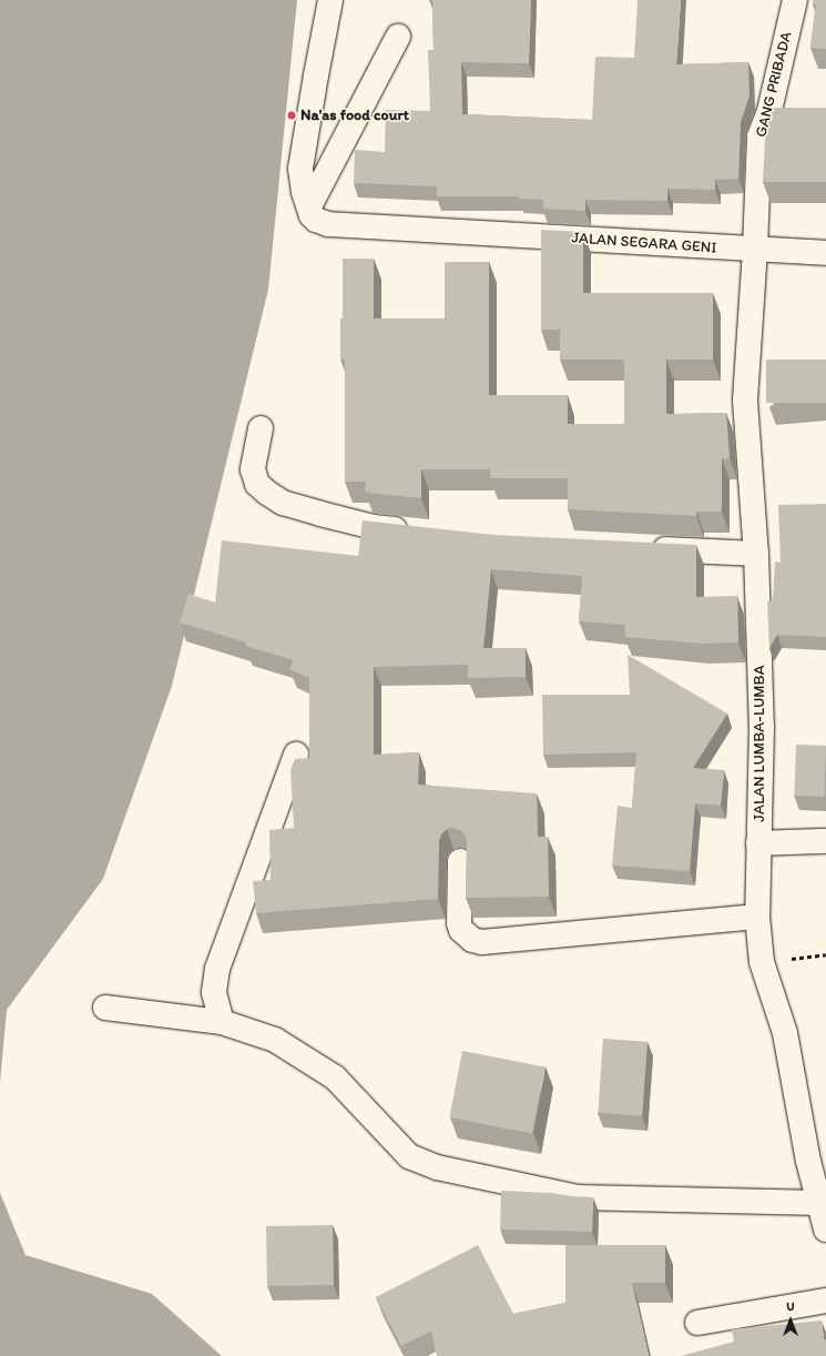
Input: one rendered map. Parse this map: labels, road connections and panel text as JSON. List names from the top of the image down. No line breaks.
{"streets":{"street":["GANG PRIBADA","JALAN SEGARA GENI","JALAN LUMBA-LUMBA"]},"crossings":[["GANG PRIBADA","JALAN SEGARA GENI"],["GANG PRIBADA","JALAN LUMBA-LUMBA"],["JALAN SEGARA GENI","JALAN LUMBA-LUMBA"]],"places":["Na'as food court"],"north":"top"}
